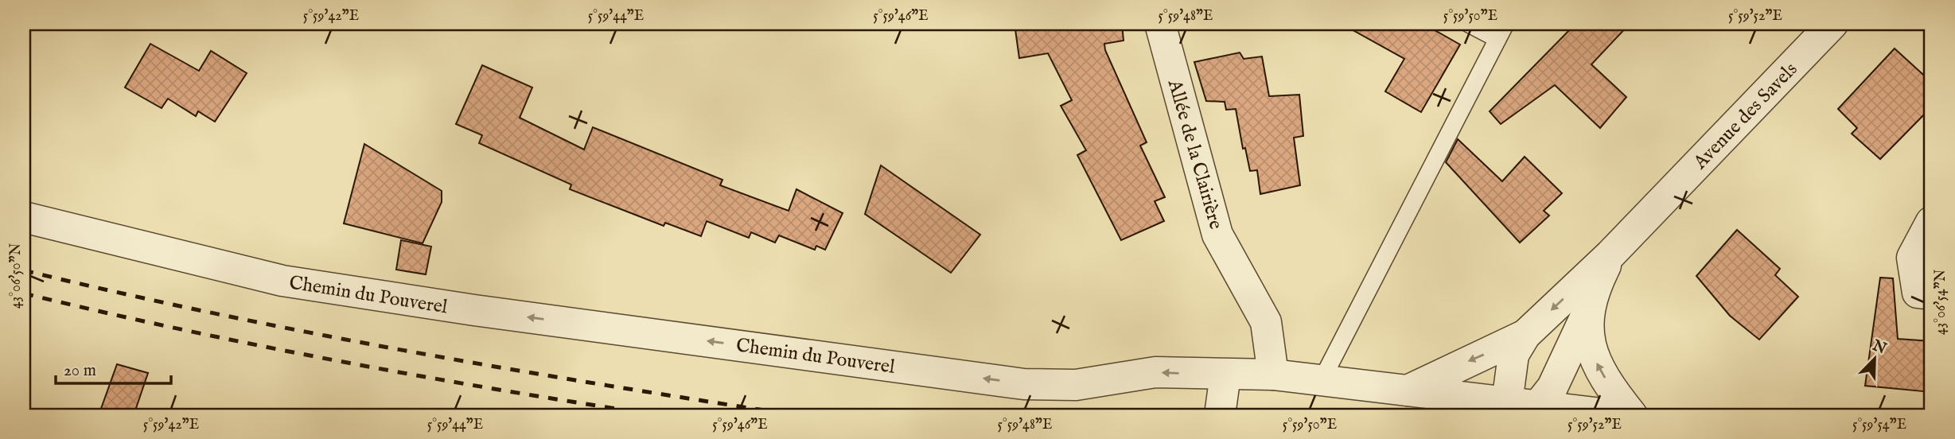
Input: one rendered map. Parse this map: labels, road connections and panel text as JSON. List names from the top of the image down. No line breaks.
{"streets":{"street":["Avenue des Savels","Allée de la Clairière","Chemin du Pouverel"]},"crossings":[["Avenue des Savels","Chemin du Pouverel"],["Allée de la Clairière","Chemin du Pouverel"]],"one_way":["Chemin du Pouverel"],"scale_bar":"20 m","north":"top right","coordinates":["5°59'42\"E","5°59'44\"E","5°59'46\"E","5°59'48\"E","5°59'50\"E","5°59'52\"E","43°06'50\"N","43°06'54\"N","5°59'54\"E"]}
